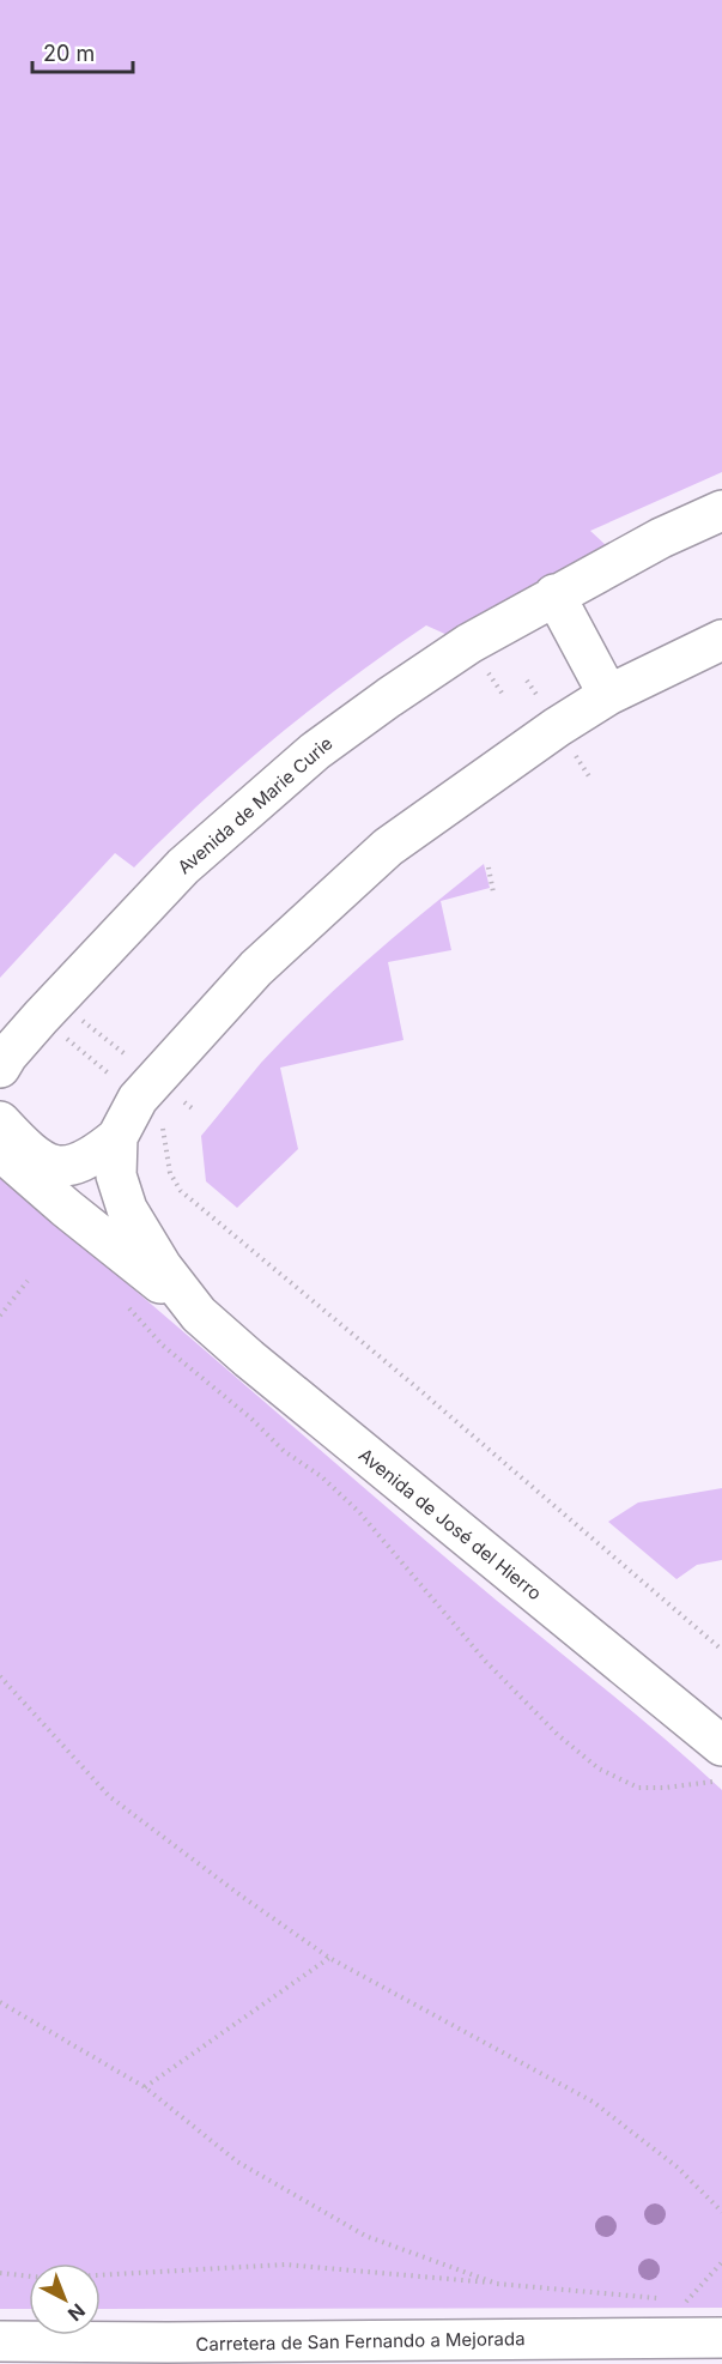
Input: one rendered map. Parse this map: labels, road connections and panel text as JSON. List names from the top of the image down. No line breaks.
{"streets":{"street":["Avenida de Marie Curie","Avenida de José del Hierro","Carretera de San Fernando a Mejorada"]},"scale_bar":"20 m","north":"bottom right"}
